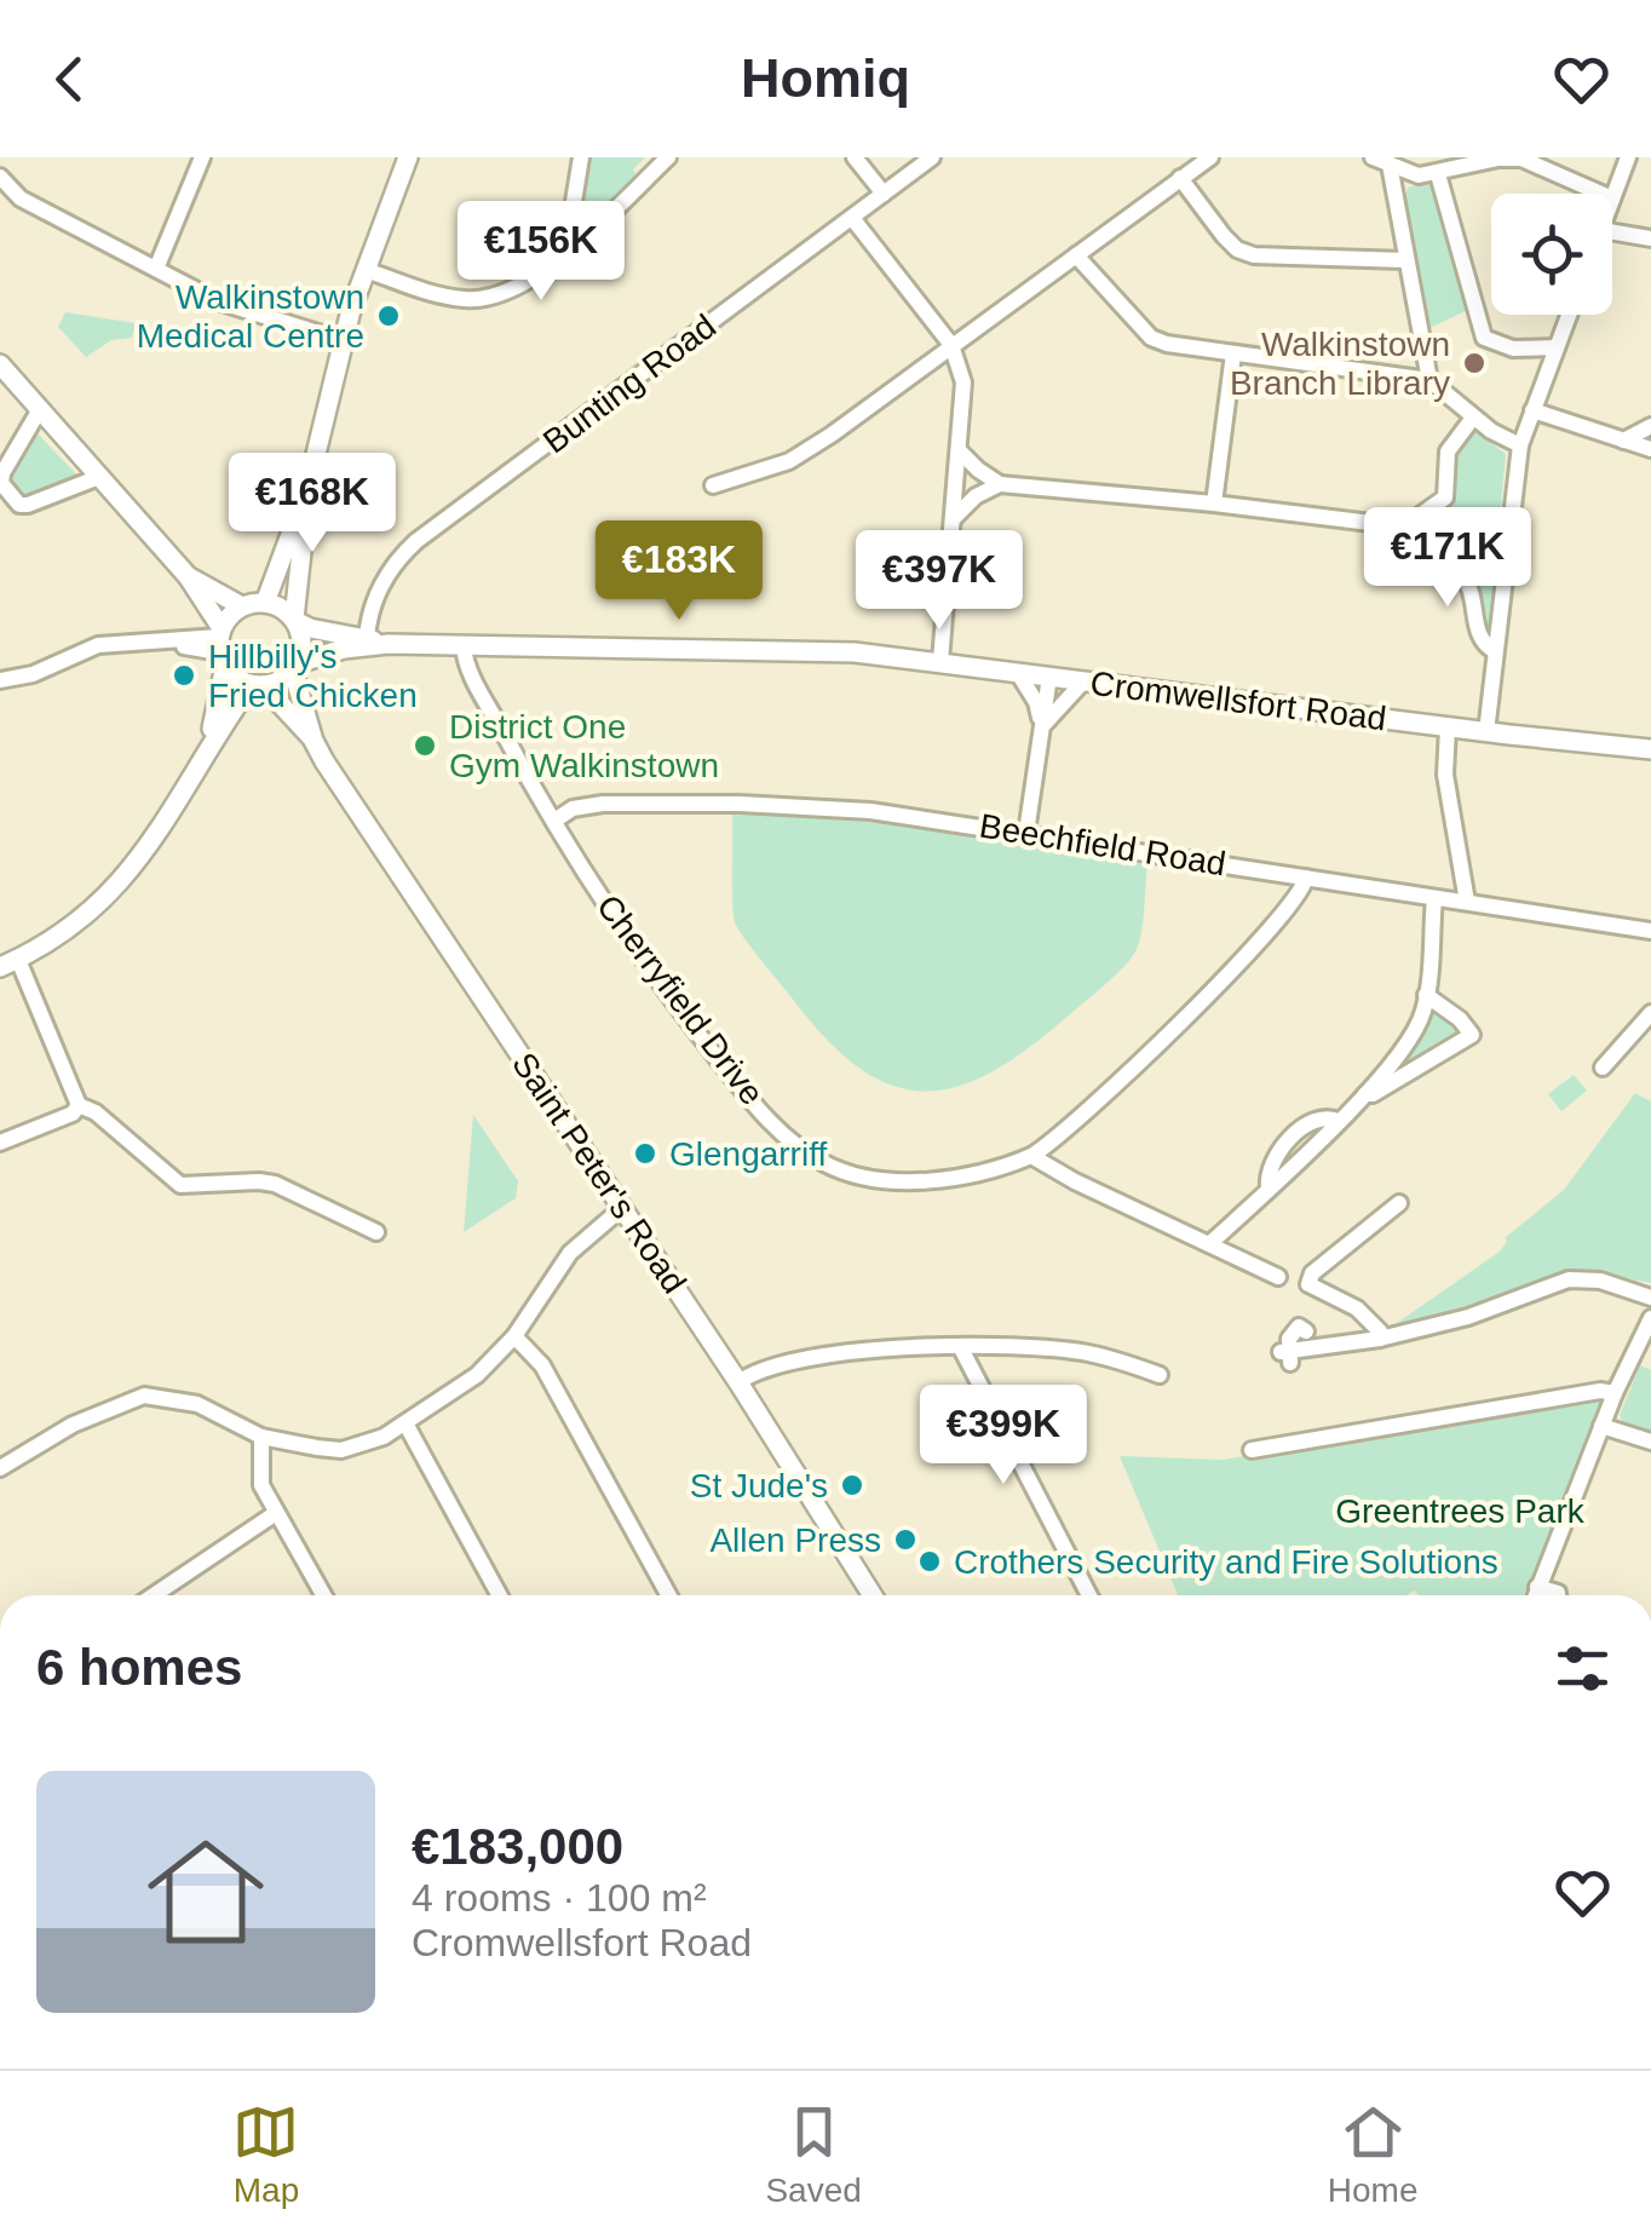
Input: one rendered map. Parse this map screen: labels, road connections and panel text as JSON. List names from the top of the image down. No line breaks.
{"streets":{"main road":["Cromwellsfort Road","Saint Peter's Road"],"street":["Bunting Road","Beechfield Road","Cherryfield Drive"]},"crossings":[["Bunting Road","Cromwellsfort Road"],["Cromwellsfort Road","Cherryfield Drive"],["Cromwellsfort Road","Saint Peter's Road"],["Beechfield Road","Cherryfield Drive"]],"parks":["Greentrees Park"],"places":["Walkinstown Medical Centre","Walkinstown Branch Library","Hillbilly's Fried Chicken","District One Gym Walkinstown","Glengarriff","St Jude's","Allen Press","Crothers Security and Fire Solutions"],"page":{"header":"Homiq","price":["€156K","€168K","€171K","€183K","€397K","€399K"],"heading":"6 homes","list":[{"name":"€183,000","note":"4 rooms · 100 m² · Cromwellsfort Road"}],"tabs":["Map","Saved","Home"]}}
